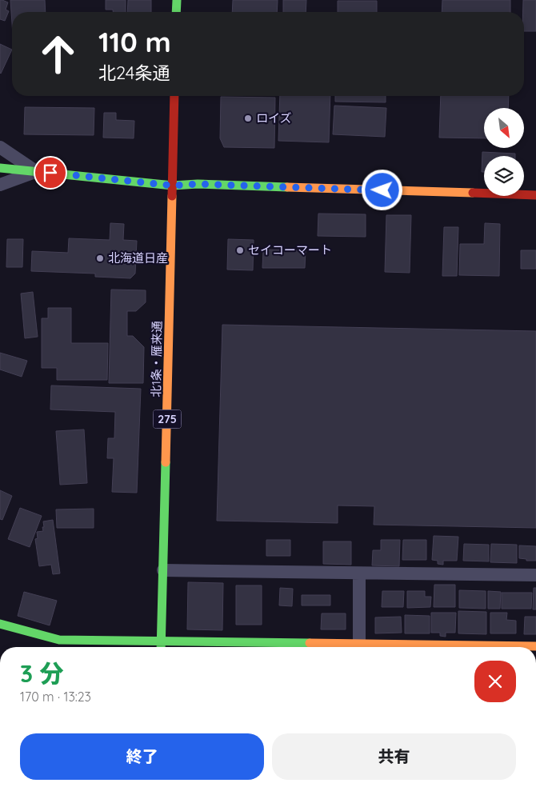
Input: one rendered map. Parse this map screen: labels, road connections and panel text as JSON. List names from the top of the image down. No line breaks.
{"streets":{"main road":["北1条・雁来通","275"]},"places":["ロイズ","セイコーマート","北海道日産"],"north":"bottom right","page":{"turn":["110 m","北24条通"],"heading":["3 分","170 m · 13:23"],"buttons":["終了","共有"]}}
